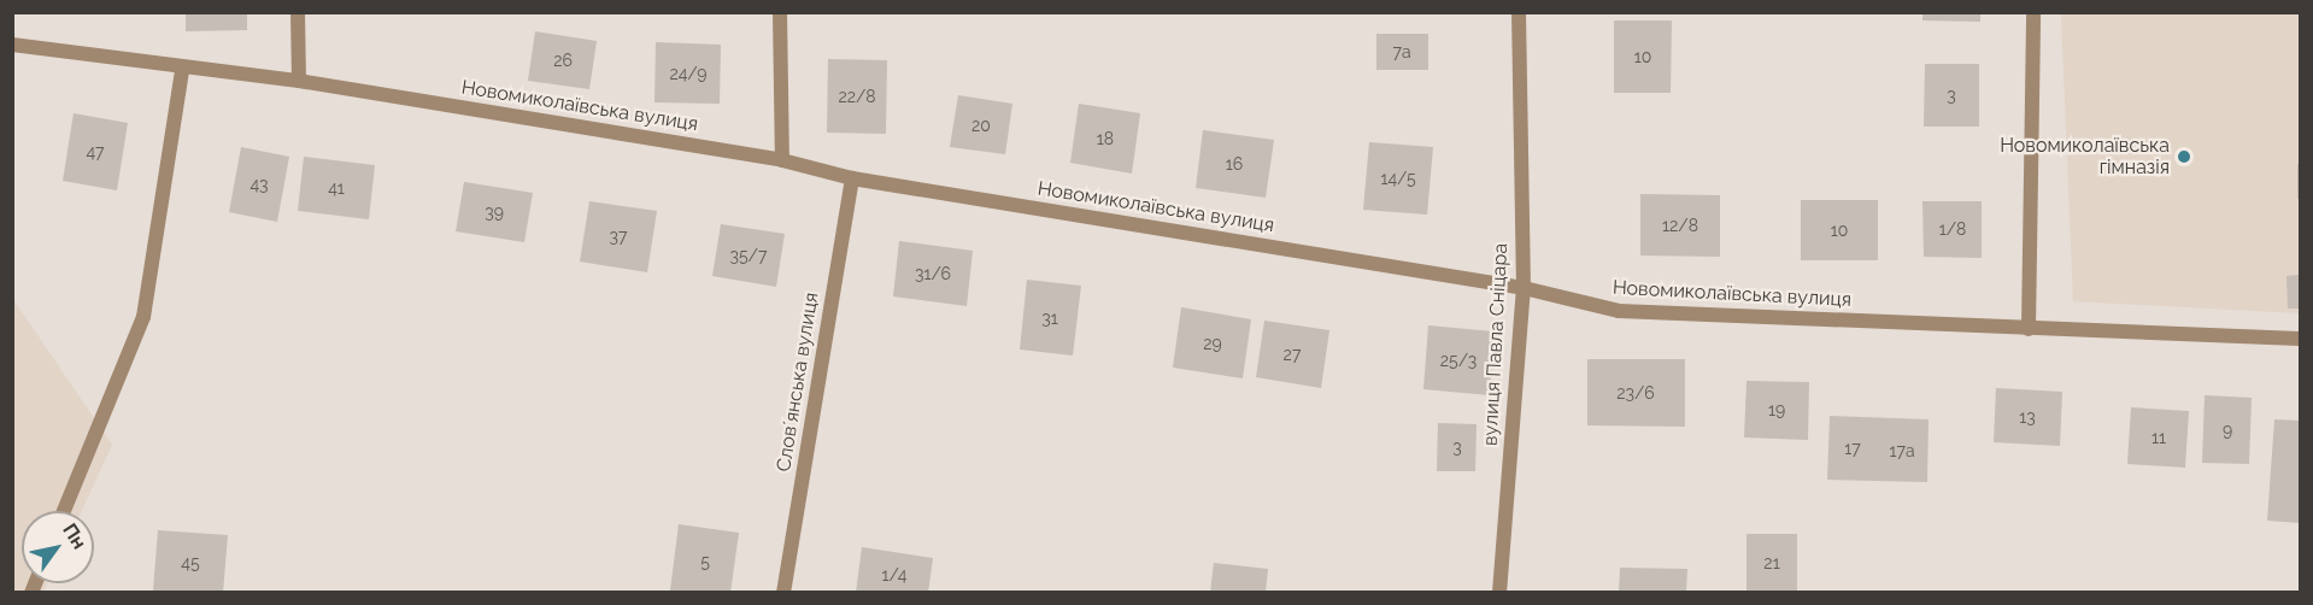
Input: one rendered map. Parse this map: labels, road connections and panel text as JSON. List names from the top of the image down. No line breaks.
{"streets":{"street":["Новомиколаївська вулиця","вулиця Павла Сніцара","Словʼянська вулиця"]},"crossings":[["Новомиколаївська вулиця","вулиця Павла Сніцара"],["Новомиколаївська вулиця","Словʼянська вулиця"]],"places":["Новомиколаївська гімназія"],"house_numbers":["7а","10","26","24/9","3","22/8","20","18","47","16","14/5","43","41","39","12/8","1/8","10","37","35/7","31/6","31","29","27","25/3","23/6","19","13","9","11","3","17","17а","5","45","21","1/4"],"north":"top right"}
